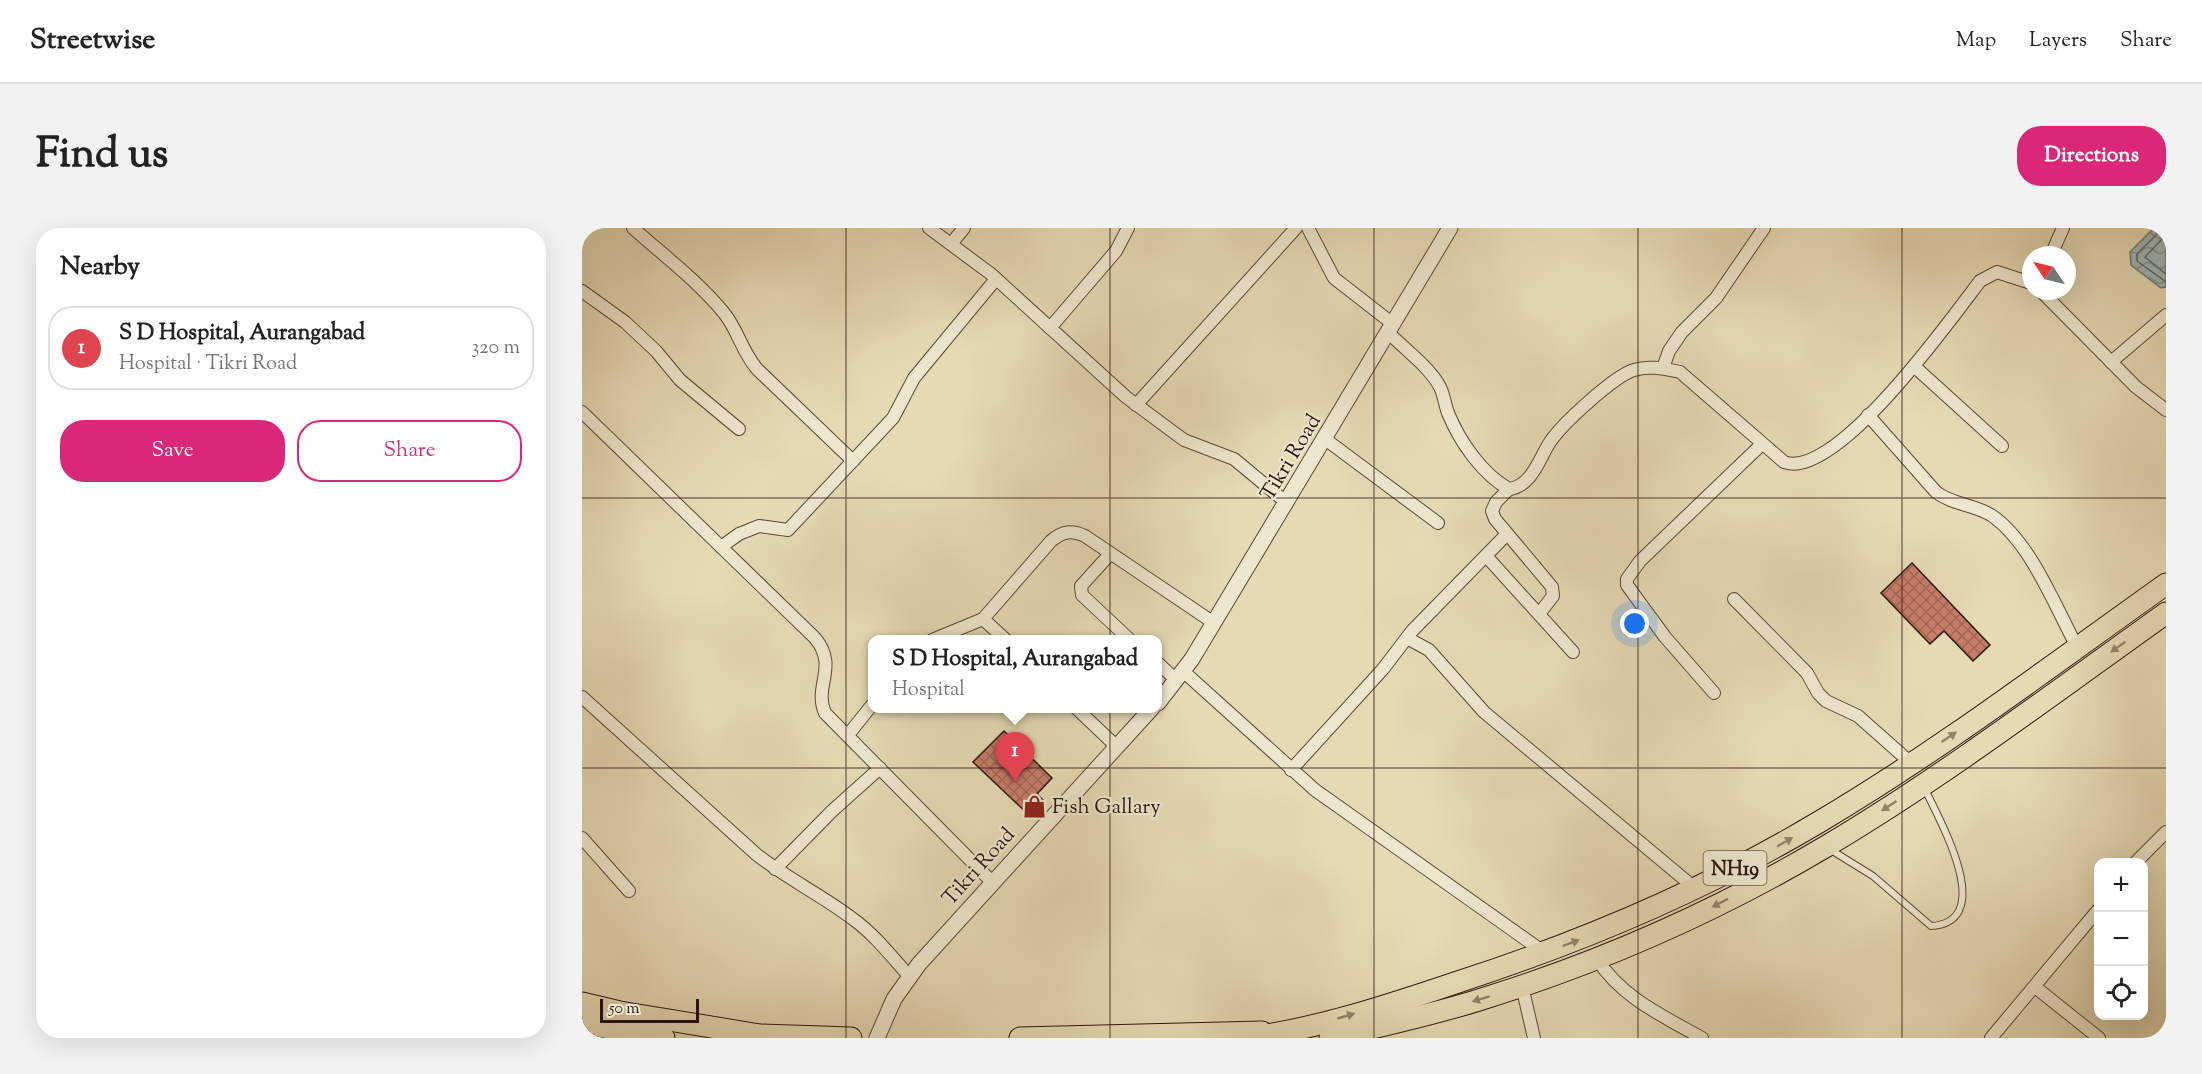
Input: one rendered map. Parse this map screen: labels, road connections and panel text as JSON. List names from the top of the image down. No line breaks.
{"streets":{"highway":["NH19"],"street":["Tikri Road"]},"places":{"shop":["Fish Gallary"]},"scale_bar":"50 m","north":"top left","page":{"header":"Streetwise","nav":["Map","Layers","Share"],"title":"Find us","buttons":["Directions",["Save","Share"]],"heading":"Nearby","list":[{"mark":"1","name":"S D Hospital, Aurangabad","note":"Hospital · Tikri Road","value":"320 m"}],"popup":["S D Hospital, Aurangabad","Hospital"],"pins":"1","map_buttons":["+","−"],"scale":"50 m"}}
